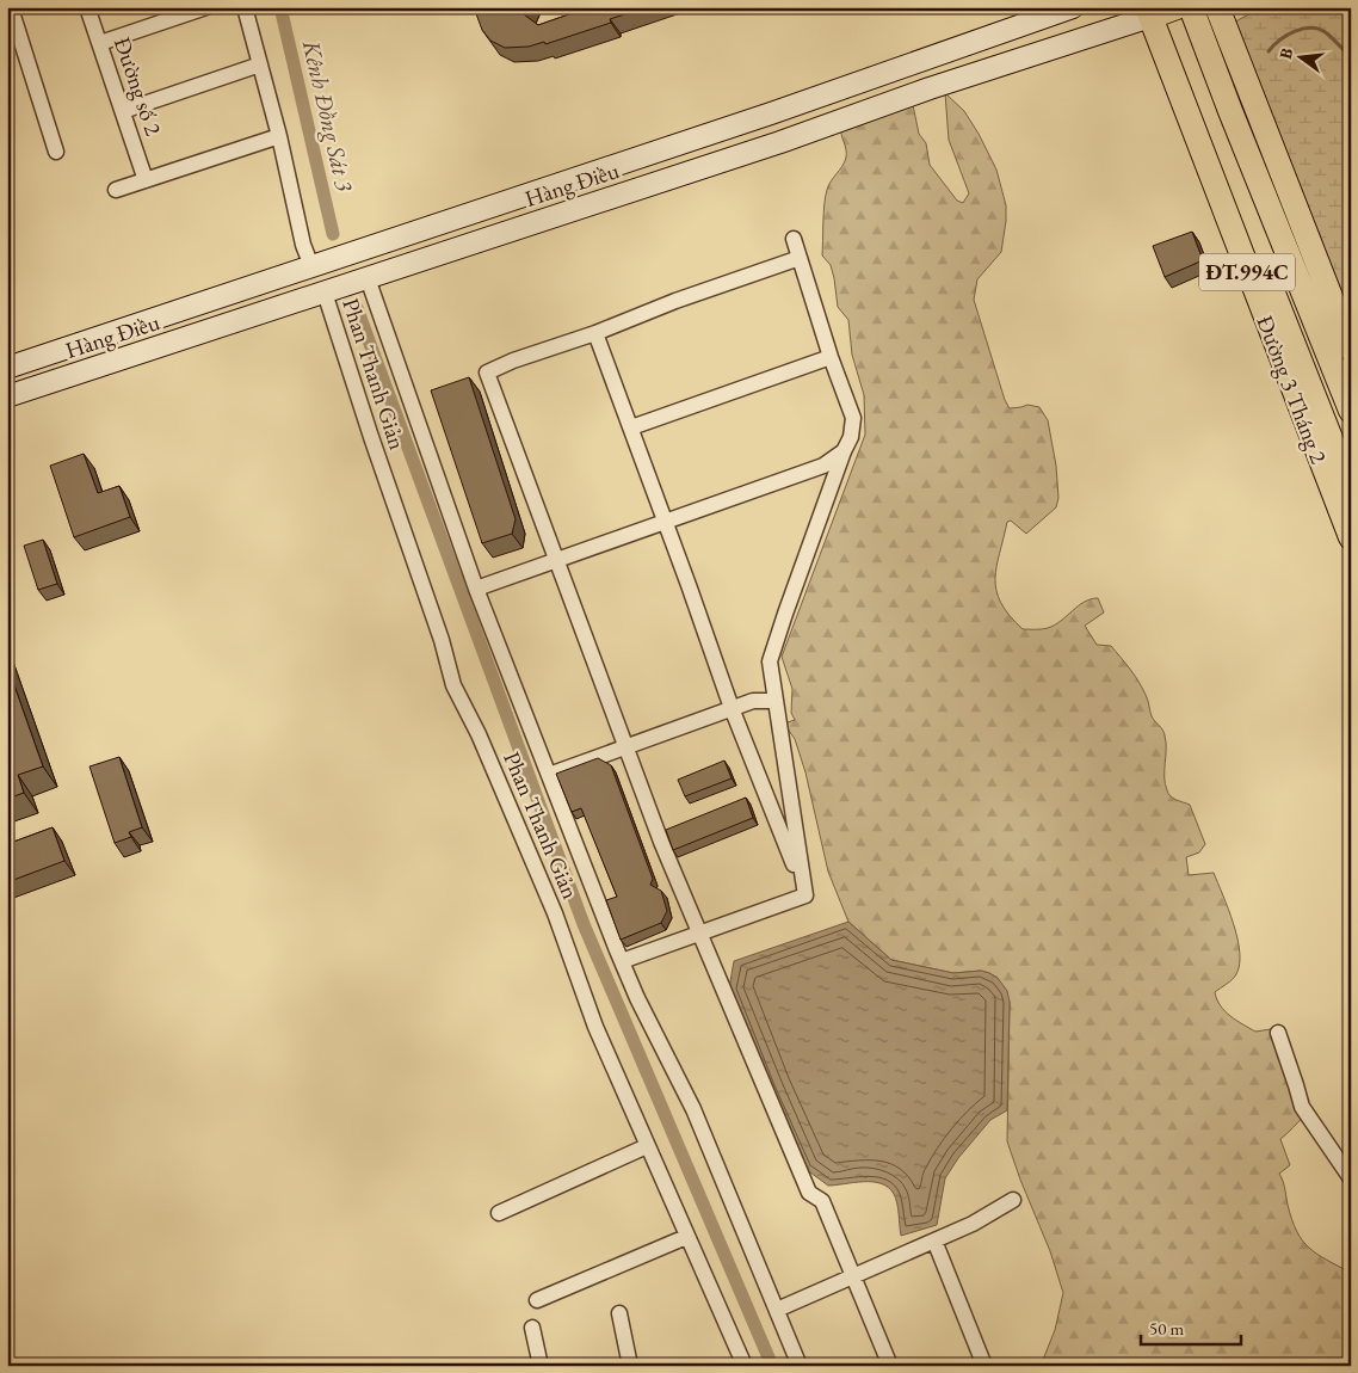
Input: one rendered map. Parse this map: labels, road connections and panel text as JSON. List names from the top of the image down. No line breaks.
{"streets":{"main road":["Hàng Điều","ĐT.994C","Đường 3 Tháng 2"],"street":["Đường số 2","Phan Thanh Giản"]},"crossings":[["Hàng Điều","Phan Thanh Giản"],["Hàng Điều","Đường 3 Tháng 2"]],"water":["Kênh Đồng Sát 3"],"scale_bar":"50 m","north":"left"}
